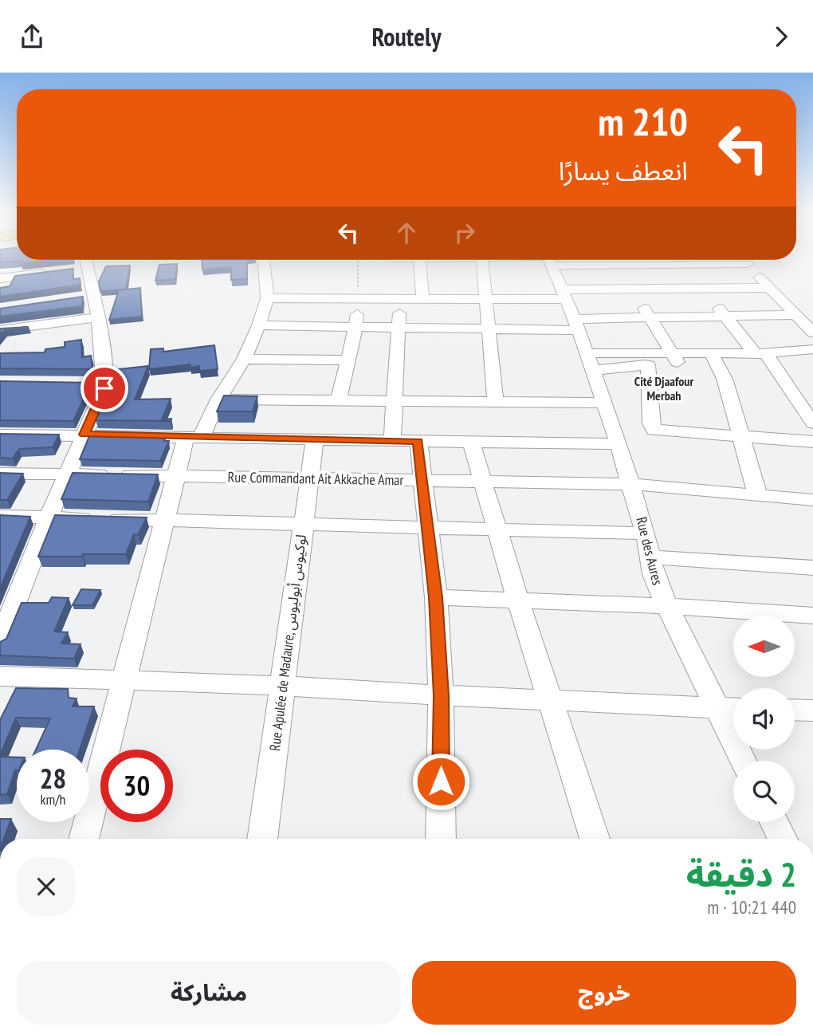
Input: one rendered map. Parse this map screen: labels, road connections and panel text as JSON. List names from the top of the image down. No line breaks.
{"streets":{"street":["Rue Commandant Ait Akkache Amar","Rue des Aures","Rue Apulée de Madaure, لوكيوس أبوليوس"]},"crossings":[["Rue Commandant Ait Akkache Amar","Rue des Aures"],["Rue Commandant Ait Akkache Amar","Rue Apulée de Madaure, لوكيوس أبوليوس"]],"districts":["Cité Djaafour Merbah"],"north":"left","page":{"header":"Routely","turn":["210 m","انعطف يسارًا"],"speed":"28 km/h","limit":"30","heading":["2 دقيقة","440 m · 10:21"],"buttons":["خروج","مشاركة"]}}
